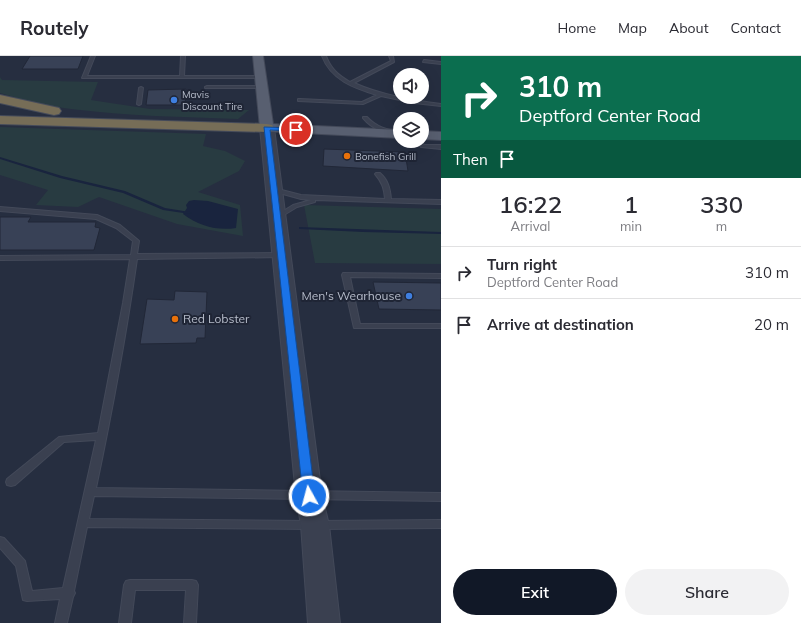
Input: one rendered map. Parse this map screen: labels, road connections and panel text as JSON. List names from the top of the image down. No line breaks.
{"places":["Mavis Discount Tire","Bonefish Grill","Men's Wearhouse","Red Lobster"],"page":{"header":"Routely","nav":["Home","Map","About","Contact"],"turn":["310 m","Deptford Center Road"],"then":"Then","eta":["16:22","Arrival","1","min","330","m"],"list":[{"name":"Turn right","note":"Deptford Center Road","value":"310 m"},{"name":"Arrive at destination","value":"20 m"}],"buttons":["Exit","Share"]}}
